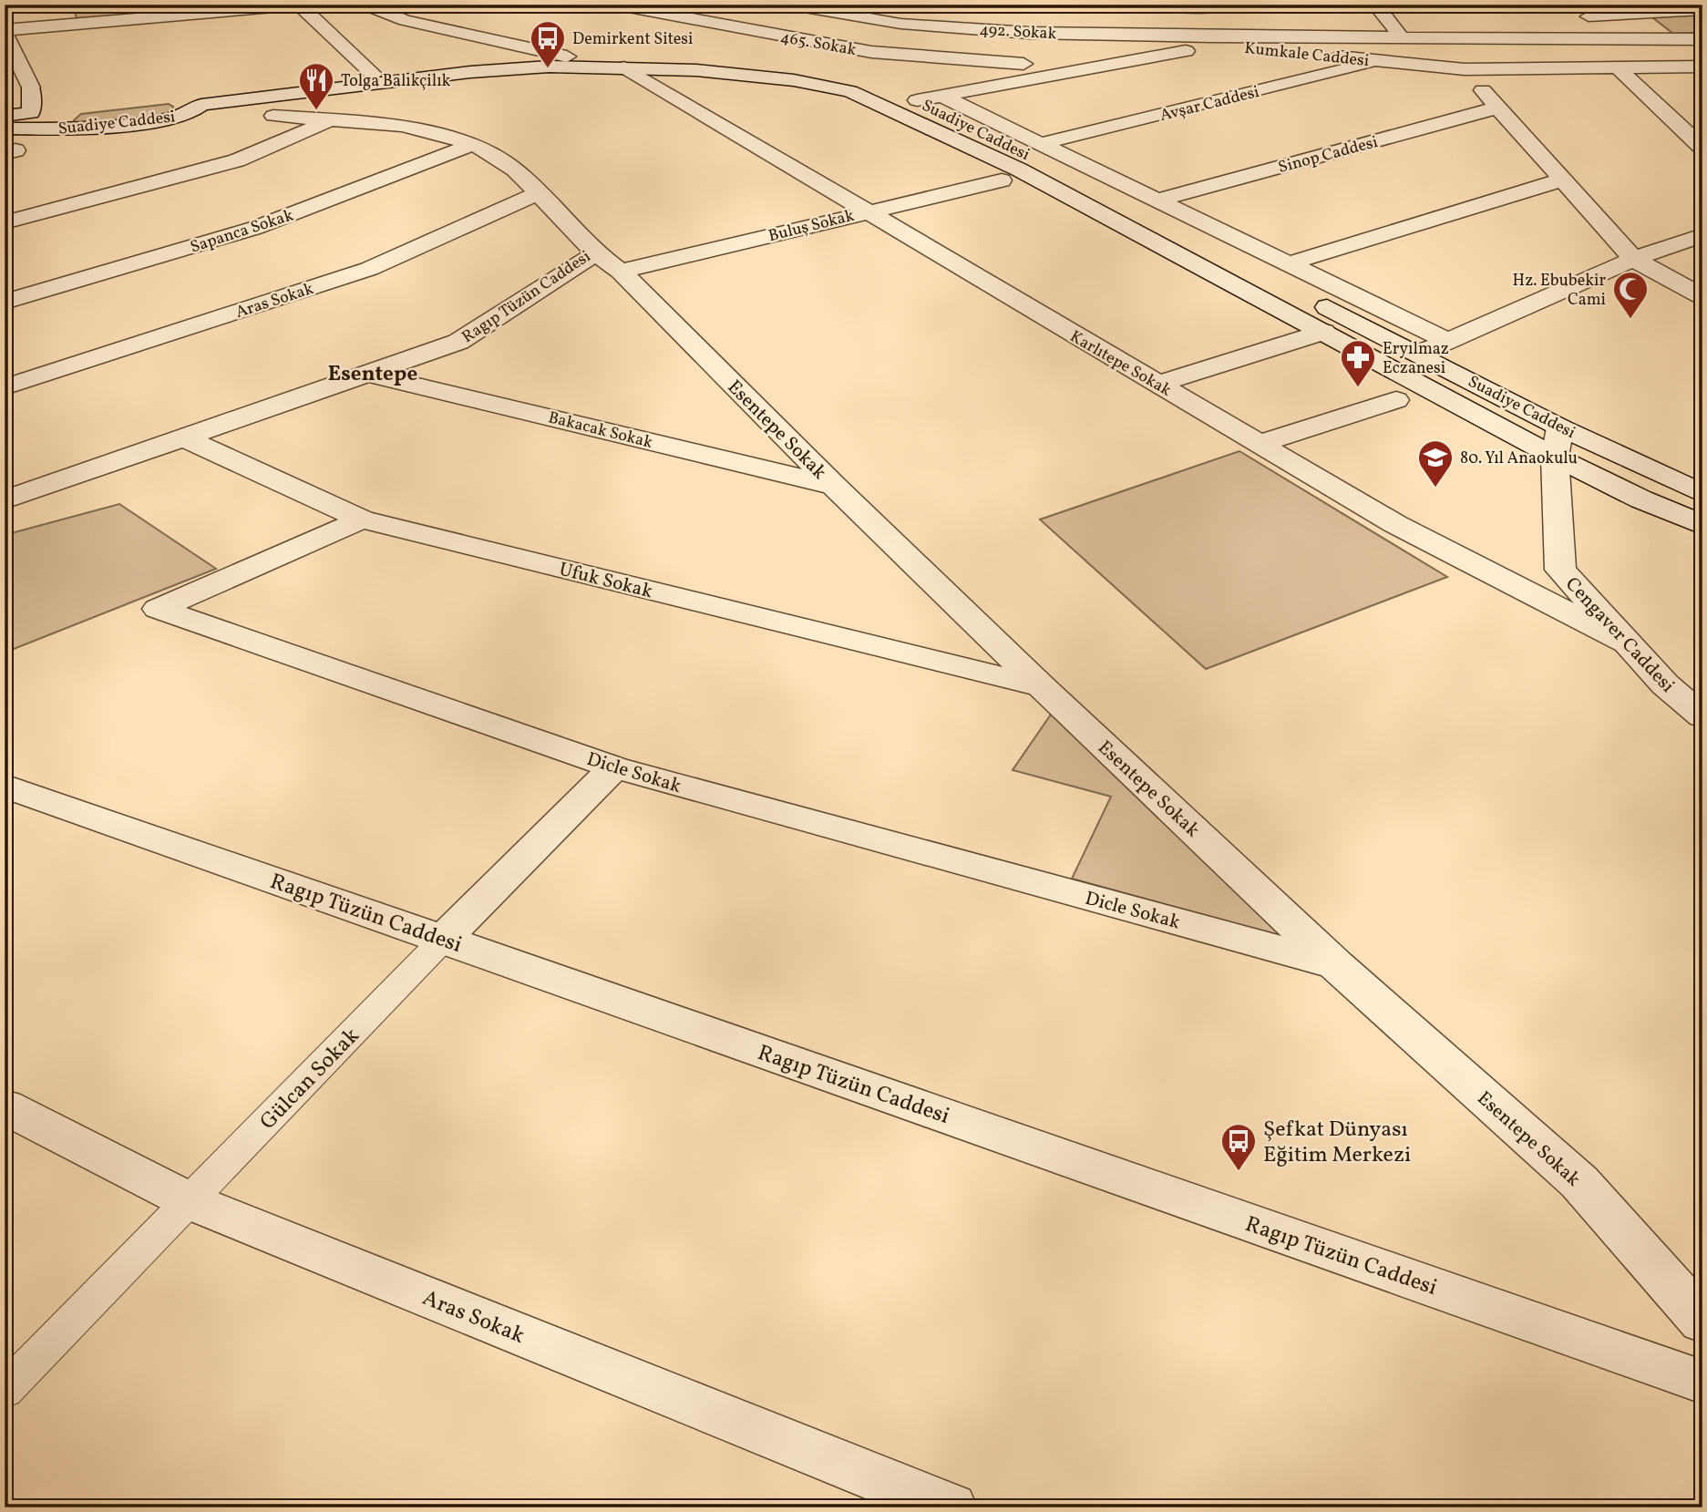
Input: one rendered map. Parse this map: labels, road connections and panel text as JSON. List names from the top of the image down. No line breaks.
{"streets":{"street":["492. Sokak","465. Sokak","Kumkale Caddesi","Avşar Caddesi","Suadiye Caddesi","Sinop Caddesi","Buluş Sokak","Sapanca Sokak","Ragıp Tüzün Caddesi","Aras Sokak","Karlıtepe Sokak","Bakacak Sokak","Esentepe Sokak","Ufuk Sokak","Cengaver Caddesi","Dicle Sokak","Gülcan Sokak"]},"crossings":[["492. Sokak","Kumkale Caddesi"],["Kumkale Caddesi","Avşar Caddesi"],["Kumkale Caddesi","Suadiye Caddesi"],["Suadiye Caddesi","Ragıp Tüzün Caddesi"],["Suadiye Caddesi","Karlıtepe Sokak"],["Suadiye Caddesi","Cengaver Caddesi"],["Buluş Sokak","Ragıp Tüzün Caddesi"],["Buluş Sokak","Karlıtepe Sokak"],["Buluş Sokak","Esentepe Sokak"],["Sapanca Sokak","Ragıp Tüzün Caddesi"],["Ragıp Tüzün Caddesi","Aras Sokak"],["Ragıp Tüzün Caddesi","Bakacak Sokak"],["Ragıp Tüzün Caddesi","Esentepe Sokak"],["Ragıp Tüzün Caddesi","Ufuk Sokak"],["Ragıp Tüzün Caddesi","Gülcan Sokak"],["Aras Sokak","Gülcan Sokak"],["Karlıtepe Sokak","Cengaver Caddesi"],["Bakacak Sokak","Esentepe Sokak"],["Esentepe Sokak","Ufuk Sokak"],["Esentepe Sokak","Dicle Sokak"],["Ufuk Sokak","Dicle Sokak"],["Dicle Sokak","Gülcan Sokak"]],"districts":["Esentepe"],"places":{"bus stop":["Demirkent Sitesi","Şefkat Dünyası Eğitim Merkezi"],"restaurant":["Tolga Balıkçilık"],"mosque":["Hz. Ebubekir Cami"],"pharmacy":["Eryılmaz Eczanesi"],"school or university":["80. Yıl Anaokulu"]}}
